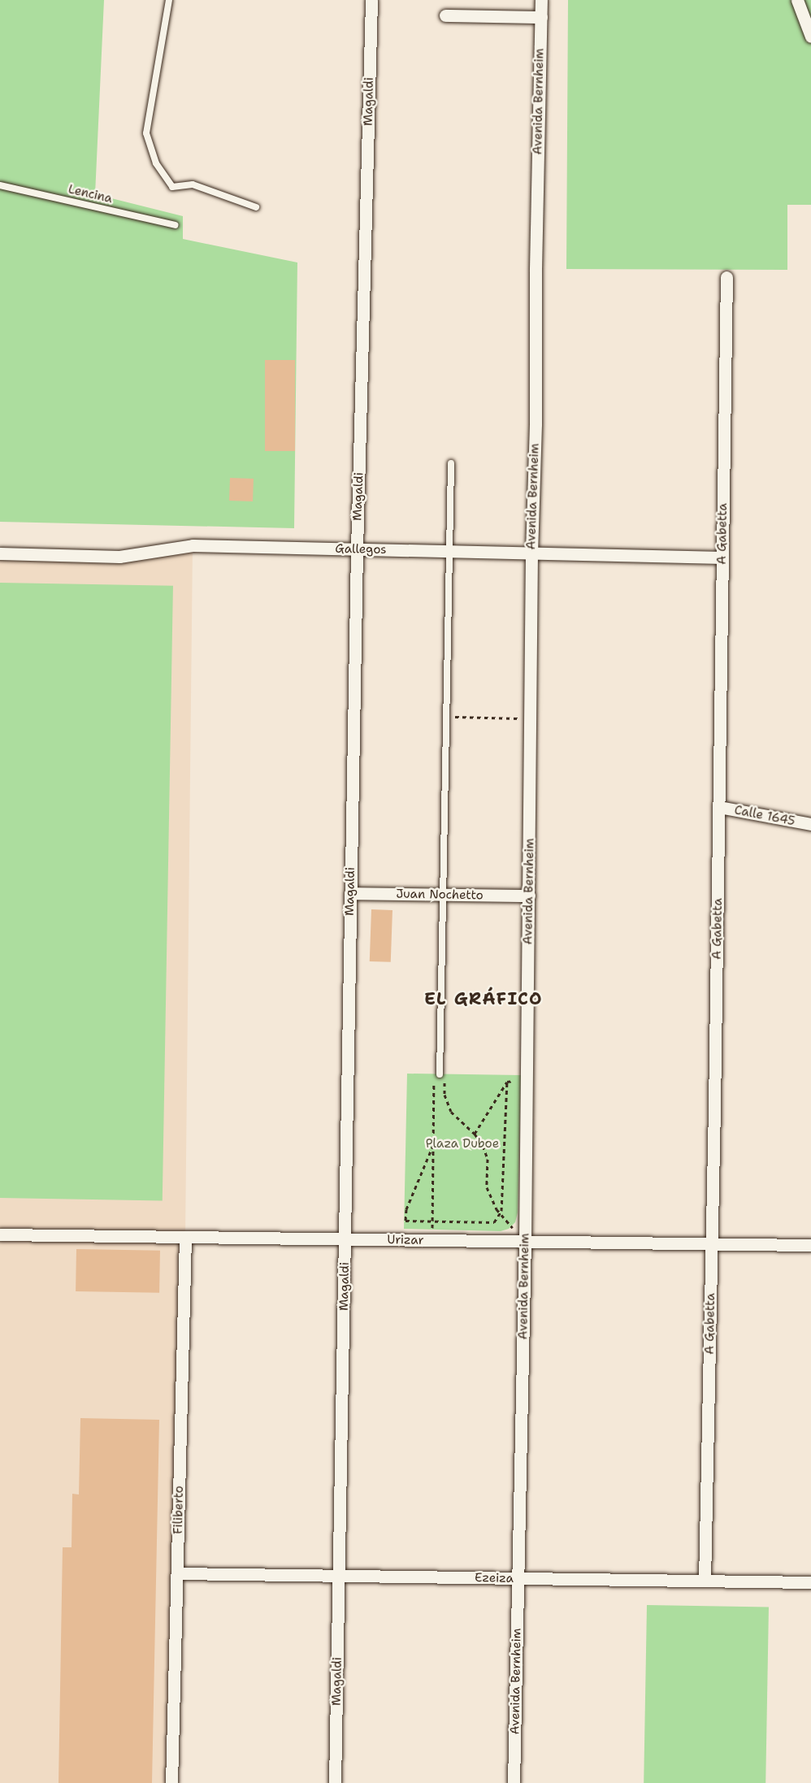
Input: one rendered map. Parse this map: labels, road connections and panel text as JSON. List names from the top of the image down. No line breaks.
{"streets":{"street":["Magaldi","Avenida Bernheim","A Gabetta","Gallegos","Calle 1645","Juan Nochetto","Urizar","Filiberto","Ezeiza"],"lane":["Lencina"]},"crossings":[["Magaldi","Gallegos"],["Magaldi","Juan Nochetto"],["Magaldi","Urizar"],["Magaldi","Ezeiza"],["Avenida Bernheim","Gallegos"],["Avenida Bernheim","Juan Nochetto"],["Avenida Bernheim","Urizar"],["Avenida Bernheim","Ezeiza"],["A Gabetta","Gallegos"],["A Gabetta","Calle 1645"],["A Gabetta","Urizar"],["A Gabetta","Ezeiza"],["Urizar","Filiberto"],["Filiberto","Ezeiza"]],"districts":["EL GRÁFICO"],"parks":["Plaza Duboe"]}
